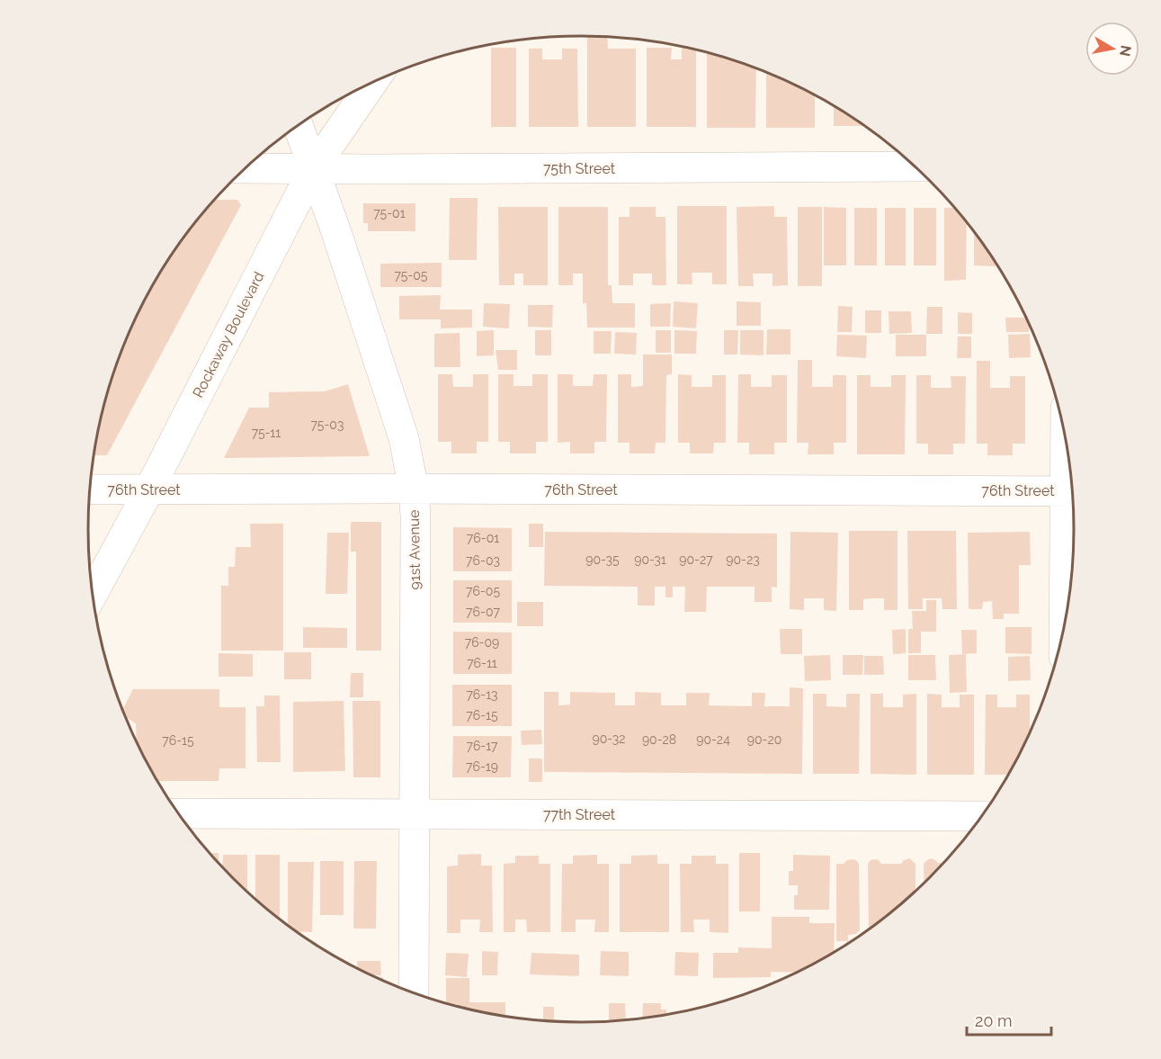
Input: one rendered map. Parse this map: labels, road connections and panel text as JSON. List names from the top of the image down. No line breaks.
{"streets":{"street":["75th Street","Rockaway Boulevard","76th Street","91st Avenue","77th Street"]},"crossings":[["75th Street","Rockaway Boulevard"],["75th Street","91st Avenue"],["Rockaway Boulevard","76th Street"],["Rockaway Boulevard","91st Avenue"],["76th Street","91st Avenue"],["91st Avenue","77th Street"]],"house_numbers":["75-01","75-05","75-03","75-11","76-01","90-35","90-31","90-27","90-23","76-03","76-05","76-07","76-09","76-11","76-13","76-15","90-32","90-28","90-24","90-20","76-15","76-17","76-19"],"scale_bar":"20 m","north":"right"}
